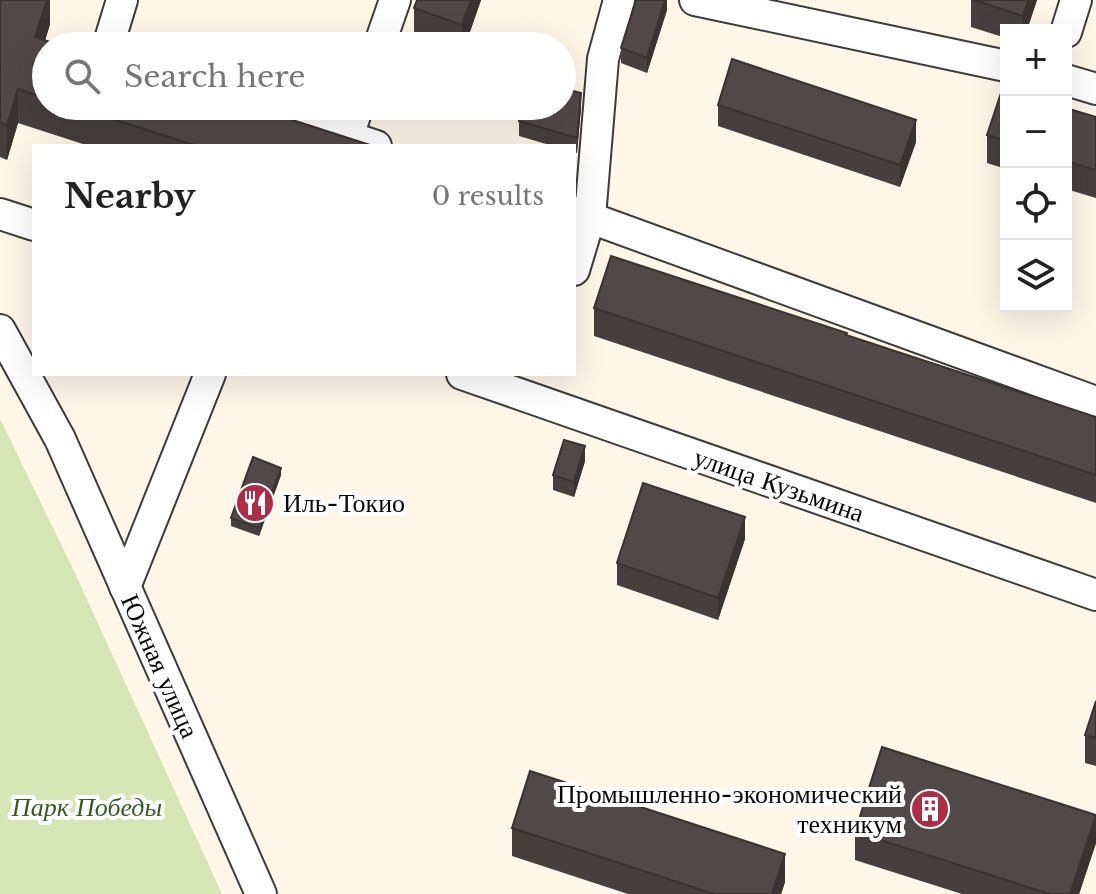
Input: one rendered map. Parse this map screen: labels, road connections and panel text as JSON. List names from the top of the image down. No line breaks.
{"streets":{"street":["улица Кузьмина","Южная улица"]},"parks":["Парк Победы"],"places":{"restaurant":["Иль-Токио"],"building":["Промышленно-экономический техникум"]},"page":{"map_buttons":["+","−"],"search":"Search here","heading":["Nearby","0 results"]}}
